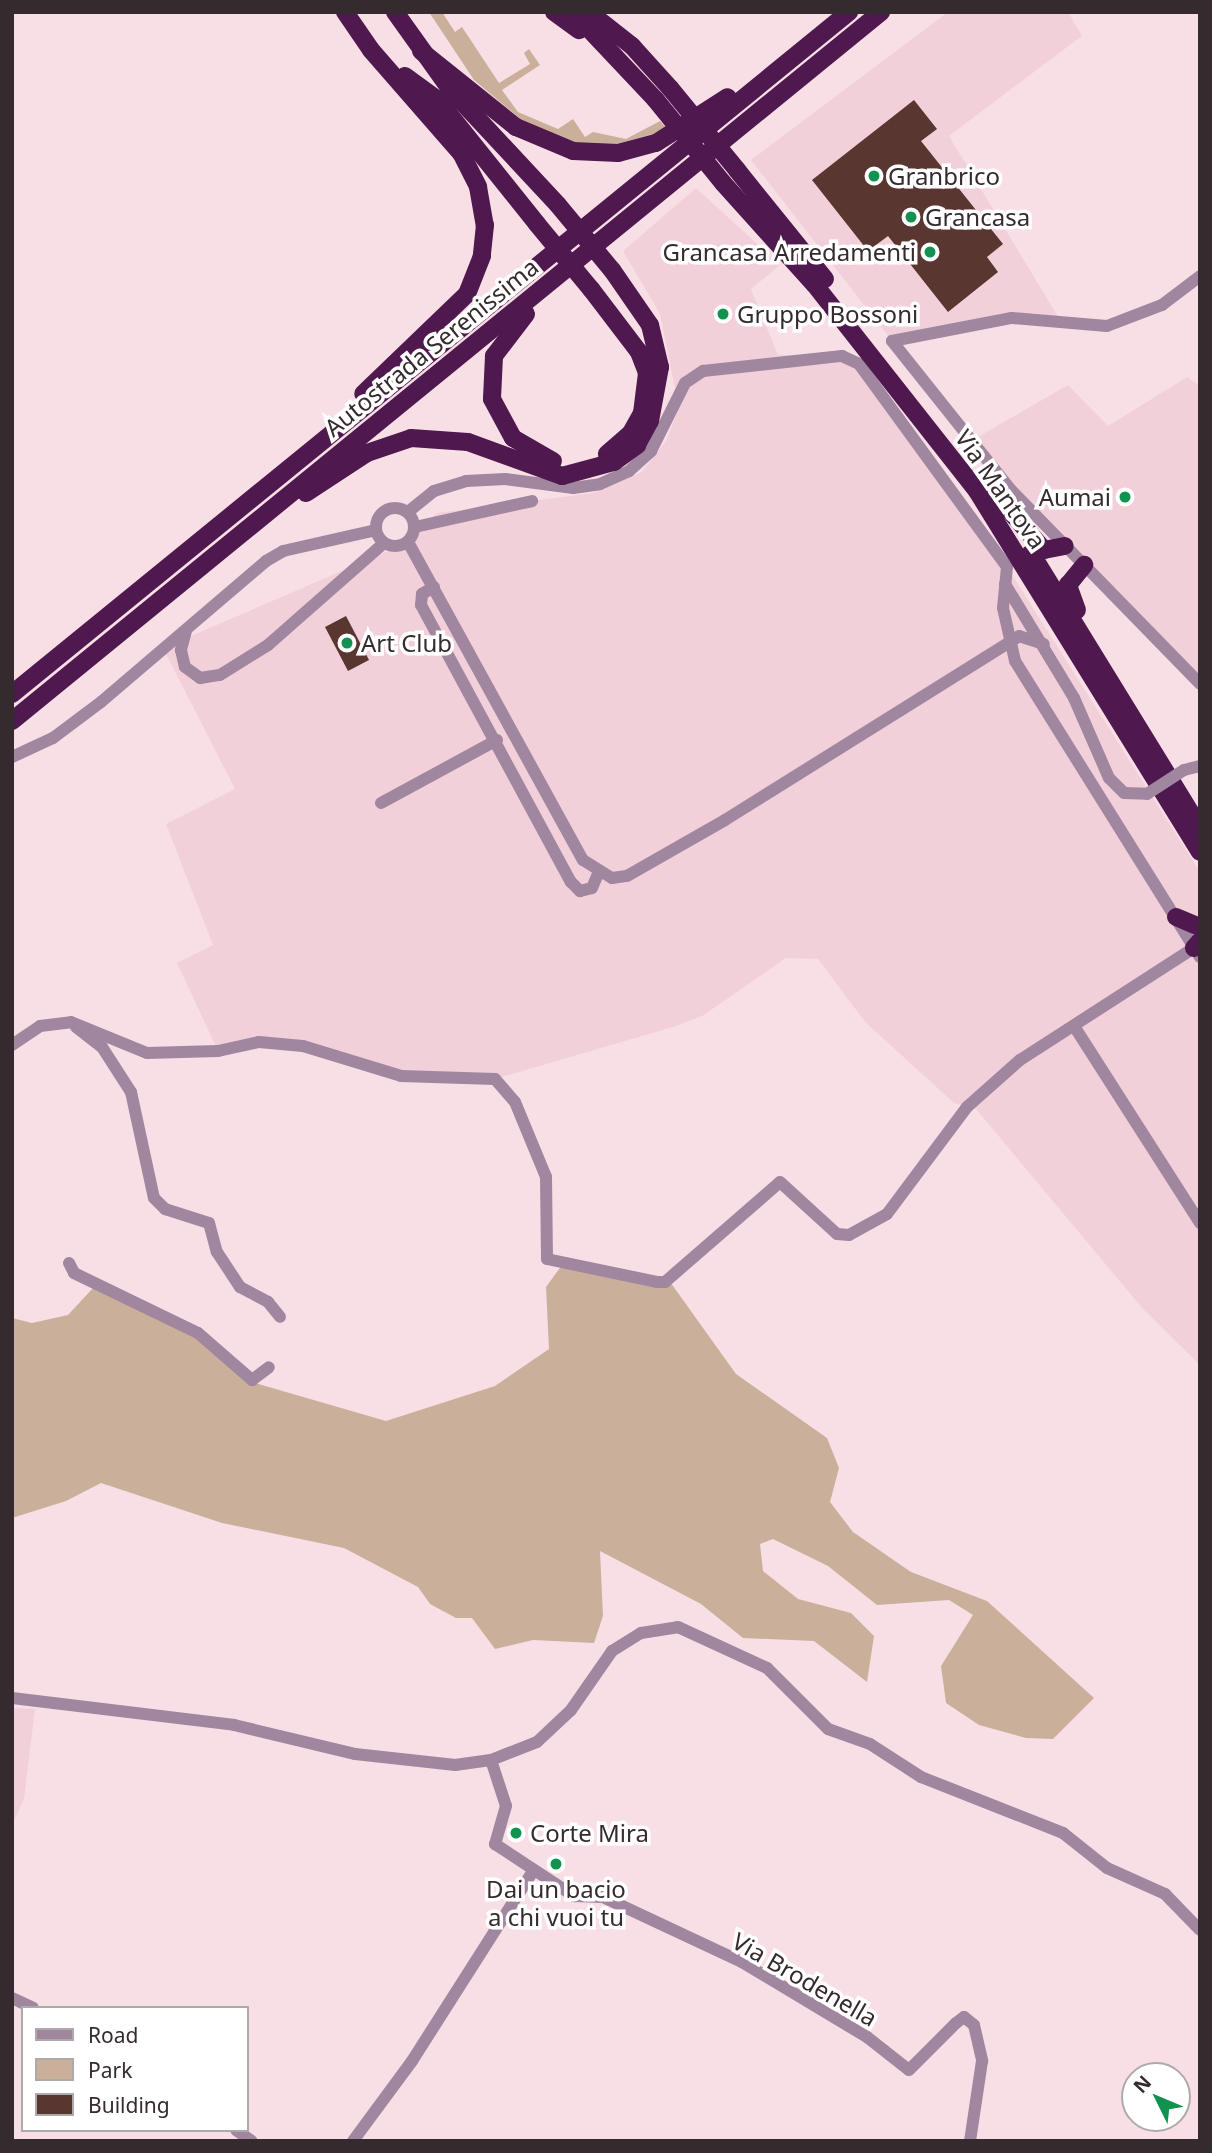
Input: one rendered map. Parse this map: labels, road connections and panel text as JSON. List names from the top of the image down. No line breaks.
{"streets":{"highway":["Autostrada Serenissima","Via Mantova"],"street":["Via Brodenella"]},"places":["Granbrico","Grancasa","Grancasa Arredamenti","Gruppo Bossoni","Aumai","Art Club","Corte Mira","Dai un bacio a chi vuoi tu"],"legend":["Road","Park","Building"],"north":"top left"}
